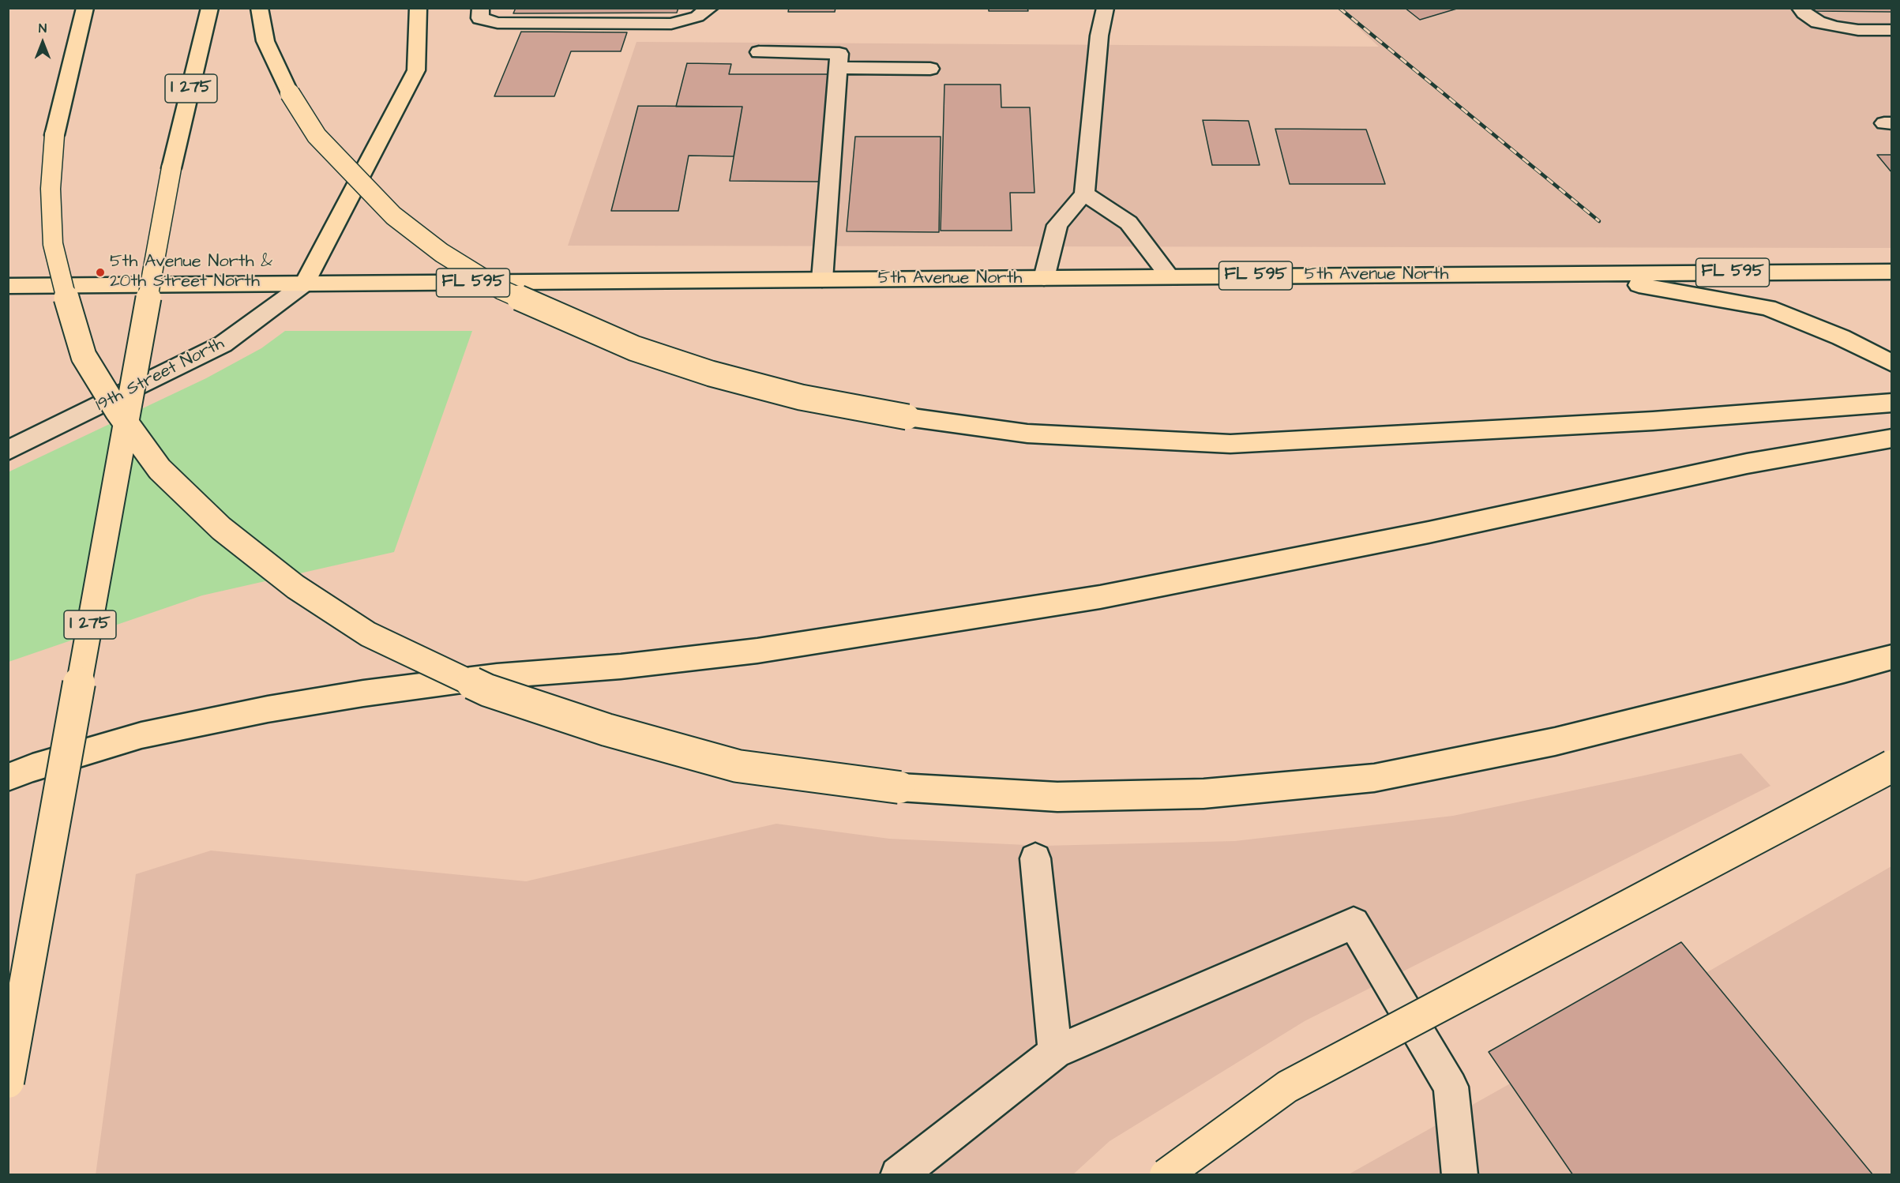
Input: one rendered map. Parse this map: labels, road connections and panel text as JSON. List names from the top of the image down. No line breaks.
{"streets":{"main road":["I 275","FL 595","5th Avenue North"],"street":["19th Street North"]},"crossings":[["FL 595","5th Avenue North"],["5th Avenue North","19th Street North"]],"places":["5th Avenue North & 20th Street North"],"north":"top"}
